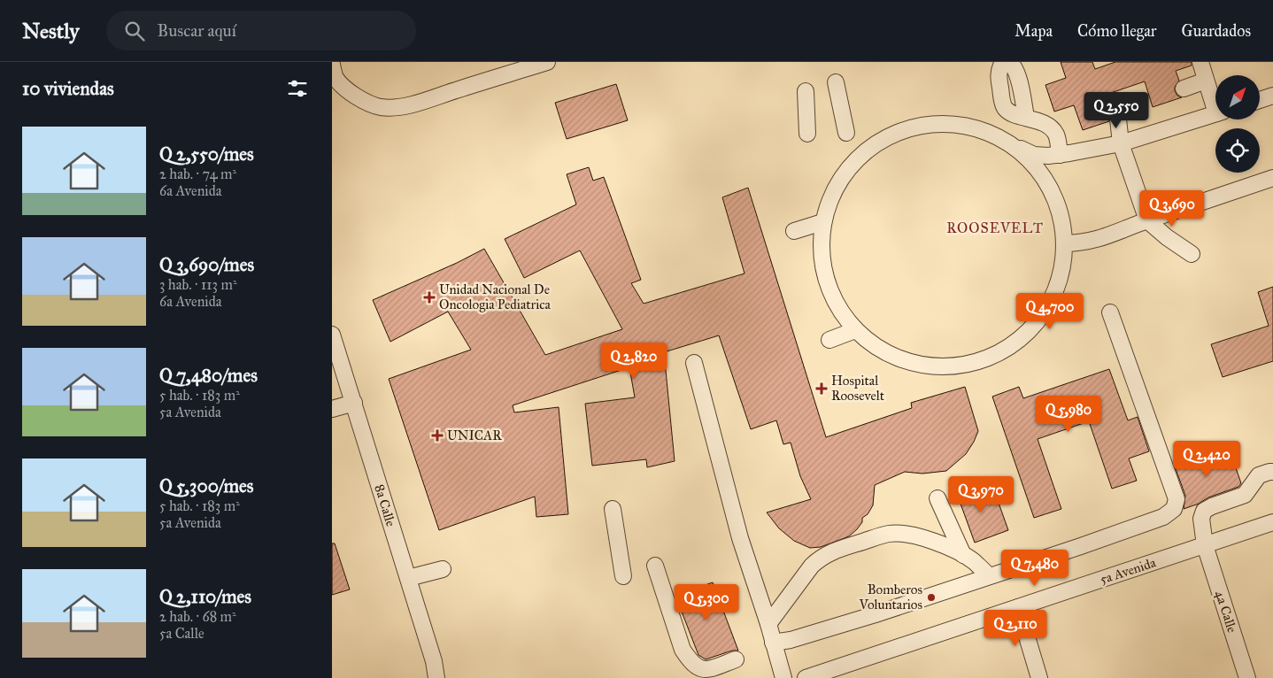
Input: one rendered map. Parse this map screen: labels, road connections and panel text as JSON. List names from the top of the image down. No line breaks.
{"streets":{"street":["8a Calle","5a Avenida","4a Calle"]},"crossings":[["5a Avenida","4a Calle"]],"districts":["ROOSEVELT"],"places":{"health":["Unidad Nacional De Oncologia Pediatrica","Hospital Roosevelt","UNICAR"],"other":["Bomberos Voluntarios"]},"north":"top right","page":{"header":"Nestly","search":"Buscar aquí","nav":["Mapa","Cómo llegar","Guardados"],"heading":"10 viviendas","price":["Q 2,550","Q 3,690","Q 4,700","Q 2,820","Q 5,980","Q 2,420","Q 3,970","Q 7,480","Q 5,300","Q 2,110"],"list":[{"name":"Q 2,550/mes","note":"2 hab. · 74 m² · 6a Avenida"},{"name":"Q 3,690/mes","note":"3 hab. · 113 m² · 6a Avenida"},{"name":"Q 7,480/mes","note":"5 hab. · 183 m² · 5a Avenida"},{"name":"Q 5,300/mes","note":"5 hab. · 183 m² · 5a Avenida"},{"name":"Q 2,110/mes","note":"2 hab. · 68 m² · 5a Calle"}]}}
